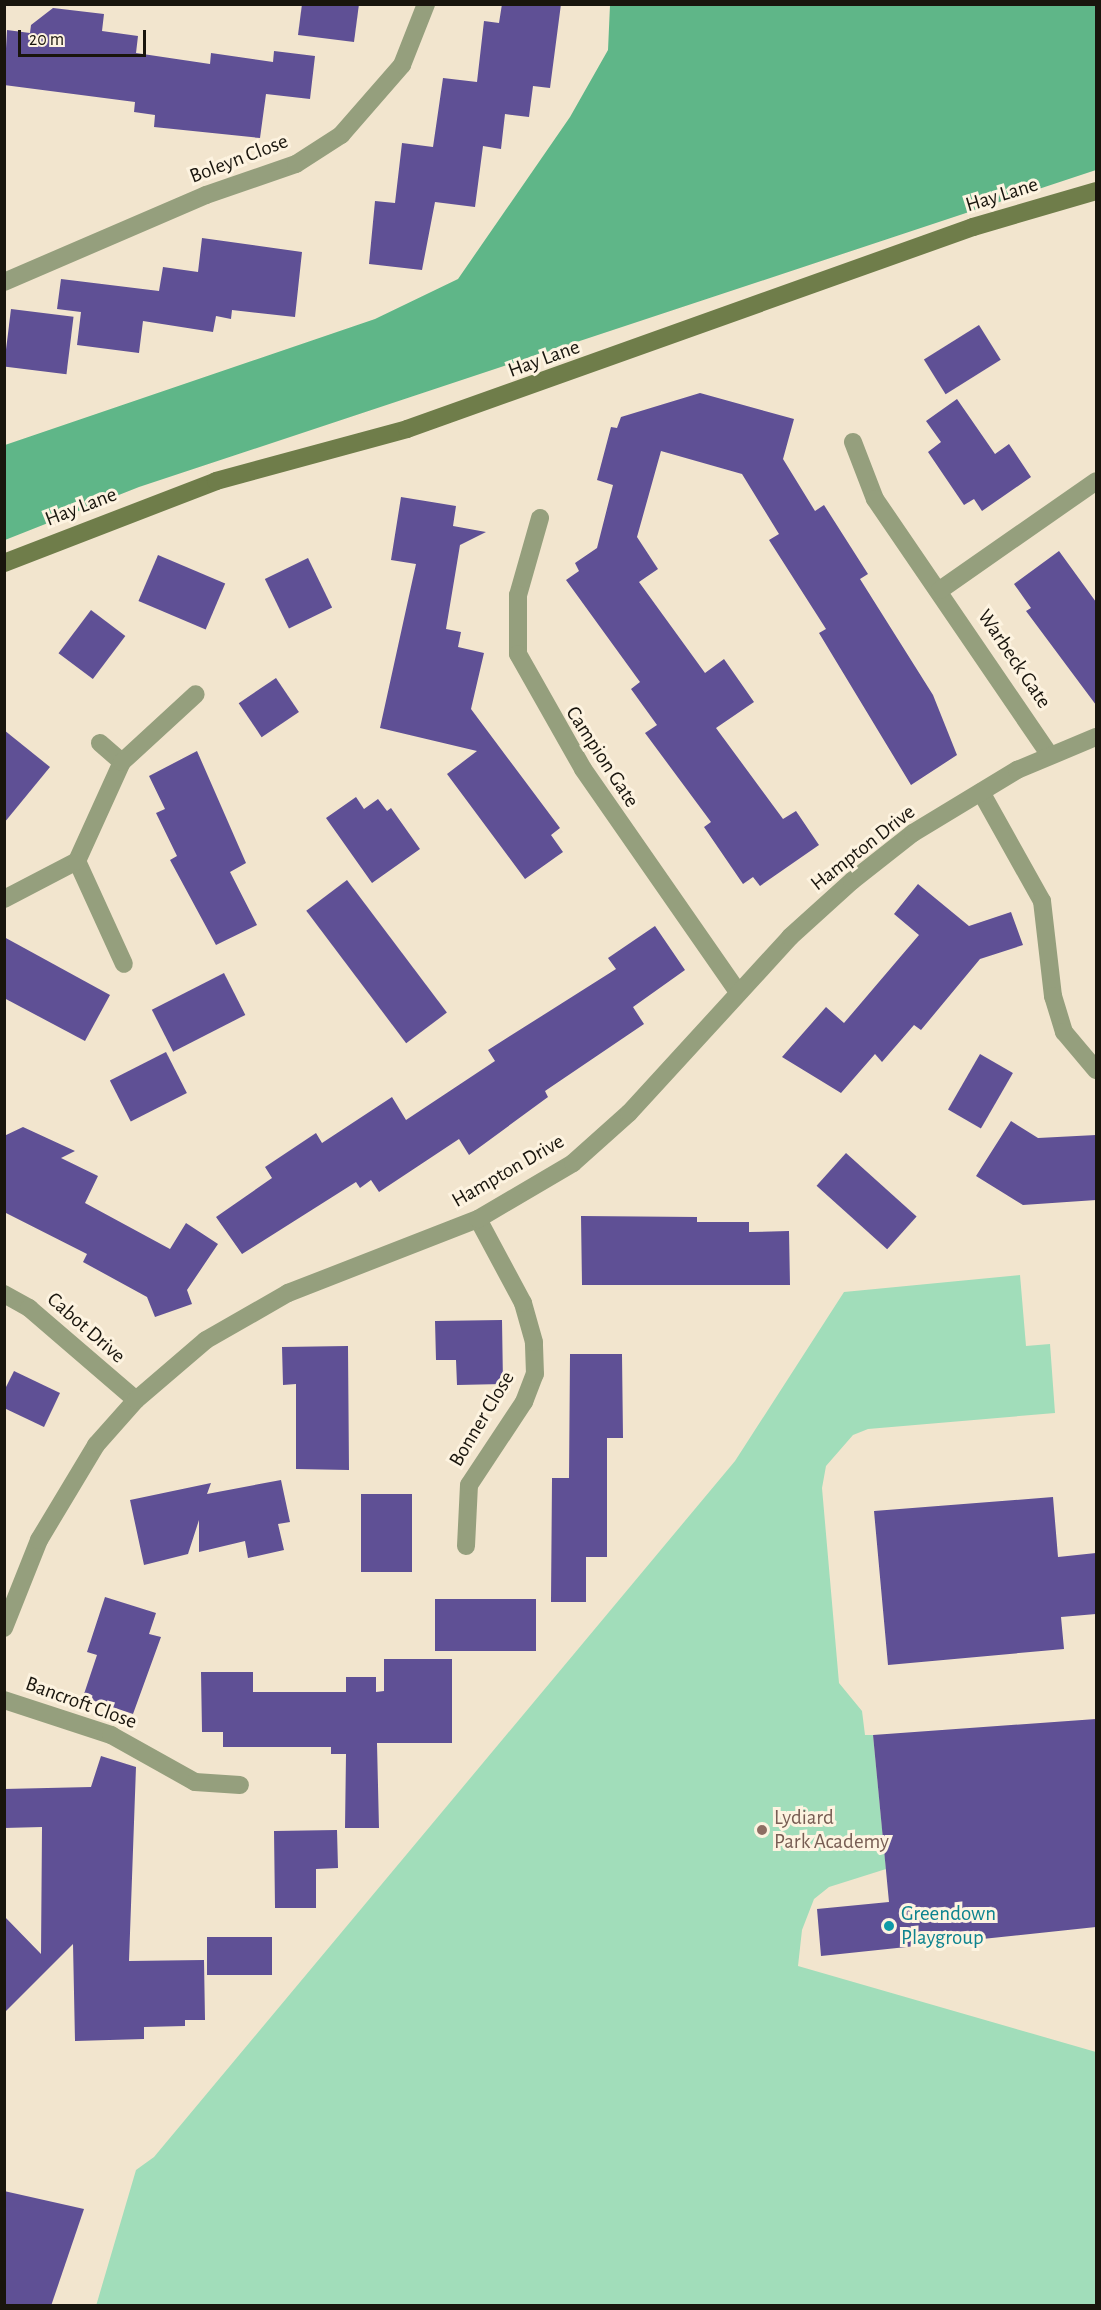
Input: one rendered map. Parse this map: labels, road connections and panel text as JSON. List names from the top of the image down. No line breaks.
{"streets":{"street":["Boleyn Close","Hay Lane","Warbeck Gate","Campion Gate","Hampton Drive","Cabot Drive","Bonner Close","Bancroft Close"]},"crossings":[["Warbeck Gate","Hampton Drive"],["Campion Gate","Hampton Drive"],["Hampton Drive","Cabot Drive"],["Hampton Drive","Bonner Close"]],"places":["Lydiard Park Academy","Greendown Playgroup"],"scale_bar":"20 m"}
